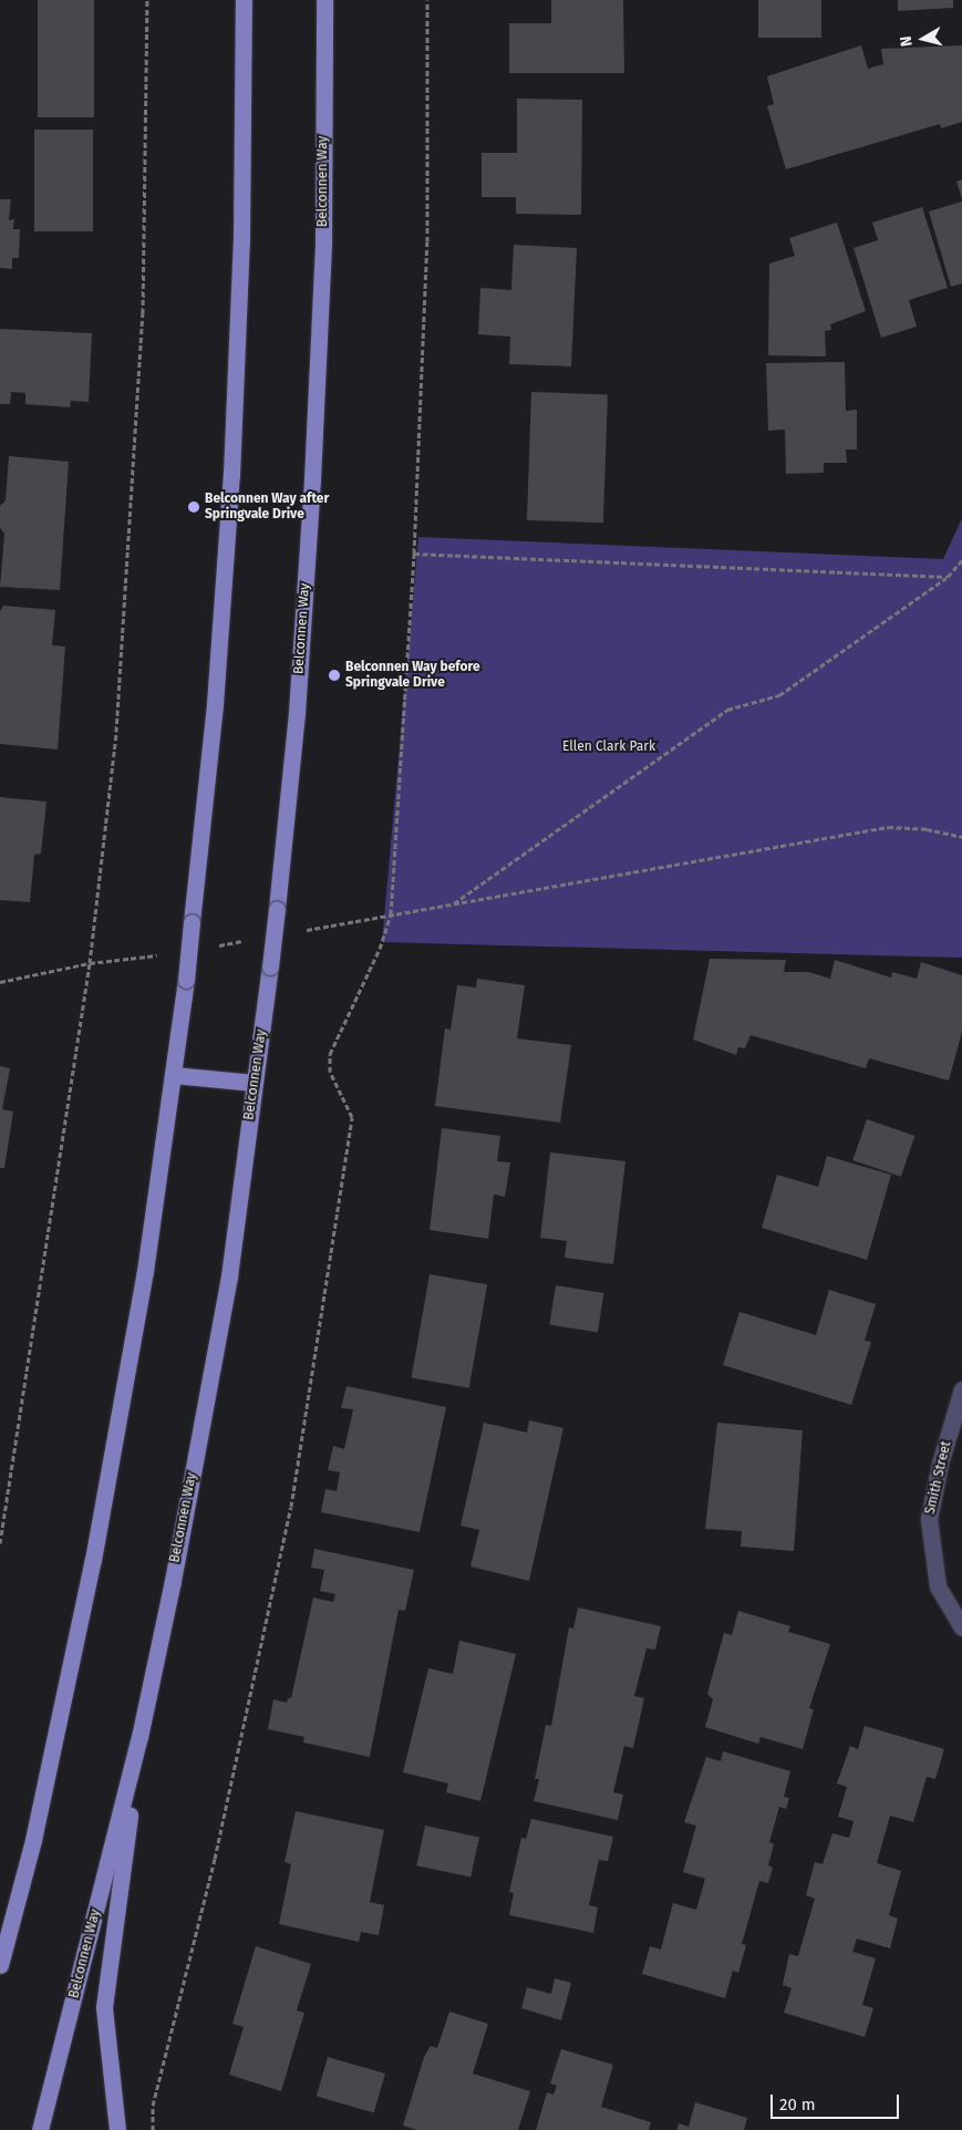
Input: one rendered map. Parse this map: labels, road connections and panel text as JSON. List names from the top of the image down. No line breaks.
{"streets":{"main road":["Belconnen Way"],"street":["Smith Street"]},"parks":["Ellen Clark Park"],"places":["Belconnen Way after Springvale Drive","Belconnen Way before Springvale Drive"],"scale_bar":"20 m","north":"left"}
